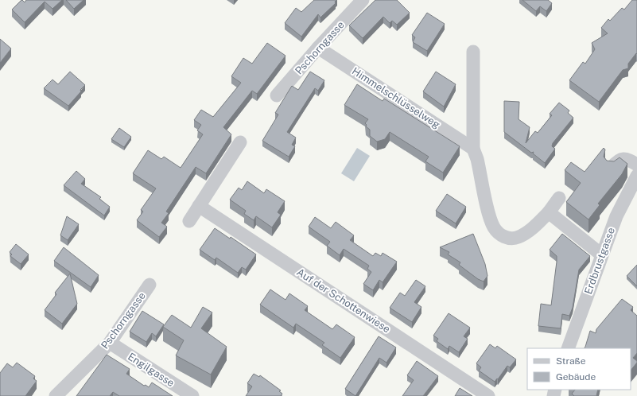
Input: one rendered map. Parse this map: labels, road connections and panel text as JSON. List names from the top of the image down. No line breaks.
{"streets":{"street":["Pschorngasse","Himmelschlüsselweg","Erdbrustgasse","Auf der Schottenwiese","Engilgasse"]},"crossings":[["Pschorngasse","Himmelschlüsselweg"],["Pschorngasse","Engilgasse"]],"legend":["Straße","Gebäude"]}
